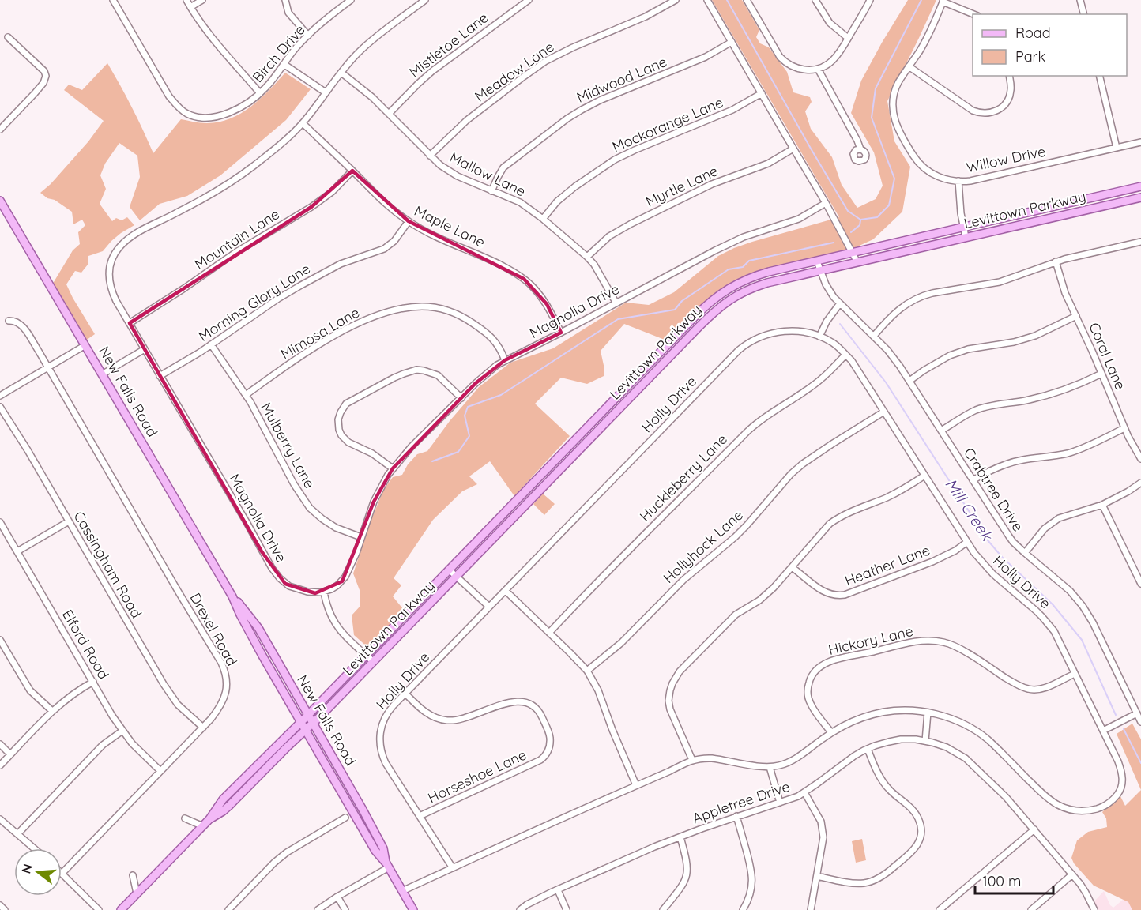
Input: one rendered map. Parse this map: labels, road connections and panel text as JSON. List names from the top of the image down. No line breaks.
{"streets":{"main road":["Levittown Parkway","New Falls Road"],"street":["Mistletoe Lane","Birch Drive","Meadow Lane","Midwood Lane","Mockorange Lane","Willow Drive","Mallow Lane","Myrtle Lane","Maple Lane","Mountain Lane","Morning Glory Lane","Magnolia Drive","Mimosa Lane","Coral Lane","Holly Drive","Mulberry Lane","Huckleberry Lane","Crabtree Drive","Hollyhock Lane","Cassingham Road","Heather Lane","Drexel Road","Hickory Lane","Elford Road","Horseshoe Lane","Appletree Drive"]},"crossings":[["Mistletoe Lane","Mallow Lane"],["Meadow Lane","Mallow Lane"],["Midwood Lane","Mallow Lane"],["Mockorange Lane","Mallow Lane"],["Mallow Lane","Myrtle Lane"],["Mallow Lane","Magnolia Drive"],["Levittown Parkway","New Falls Road"],["Levittown Parkway","Crabtree Drive"],["Maple Lane","Mountain Lane"],["Maple Lane","Morning Glory Lane"],["Maple Lane","Magnolia Drive"],["Mountain Lane","Magnolia Drive"],["Morning Glory Lane","Magnolia Drive"],["Morning Glory Lane","Mulberry Lane"],["Magnolia Drive","Mimosa Lane"],["Magnolia Drive","Mulberry Lane"],["Mimosa Lane","Mulberry Lane"],["New Falls Road","Holly Drive"],["Holly Drive","Huckleberry Lane"],["Holly Drive","Hollyhock Lane"],["Holly Drive","Heather Lane"],["Holly Drive","Hickory Lane"],["Holly Drive","Horseshoe Lane"],["Cassingham Road","Drexel Road"],["Drexel Road","Elford Road"]],"water":["Mill Creek"],"legend":["Road","Park"],"scale_bar":"100 m","north":"left"}
